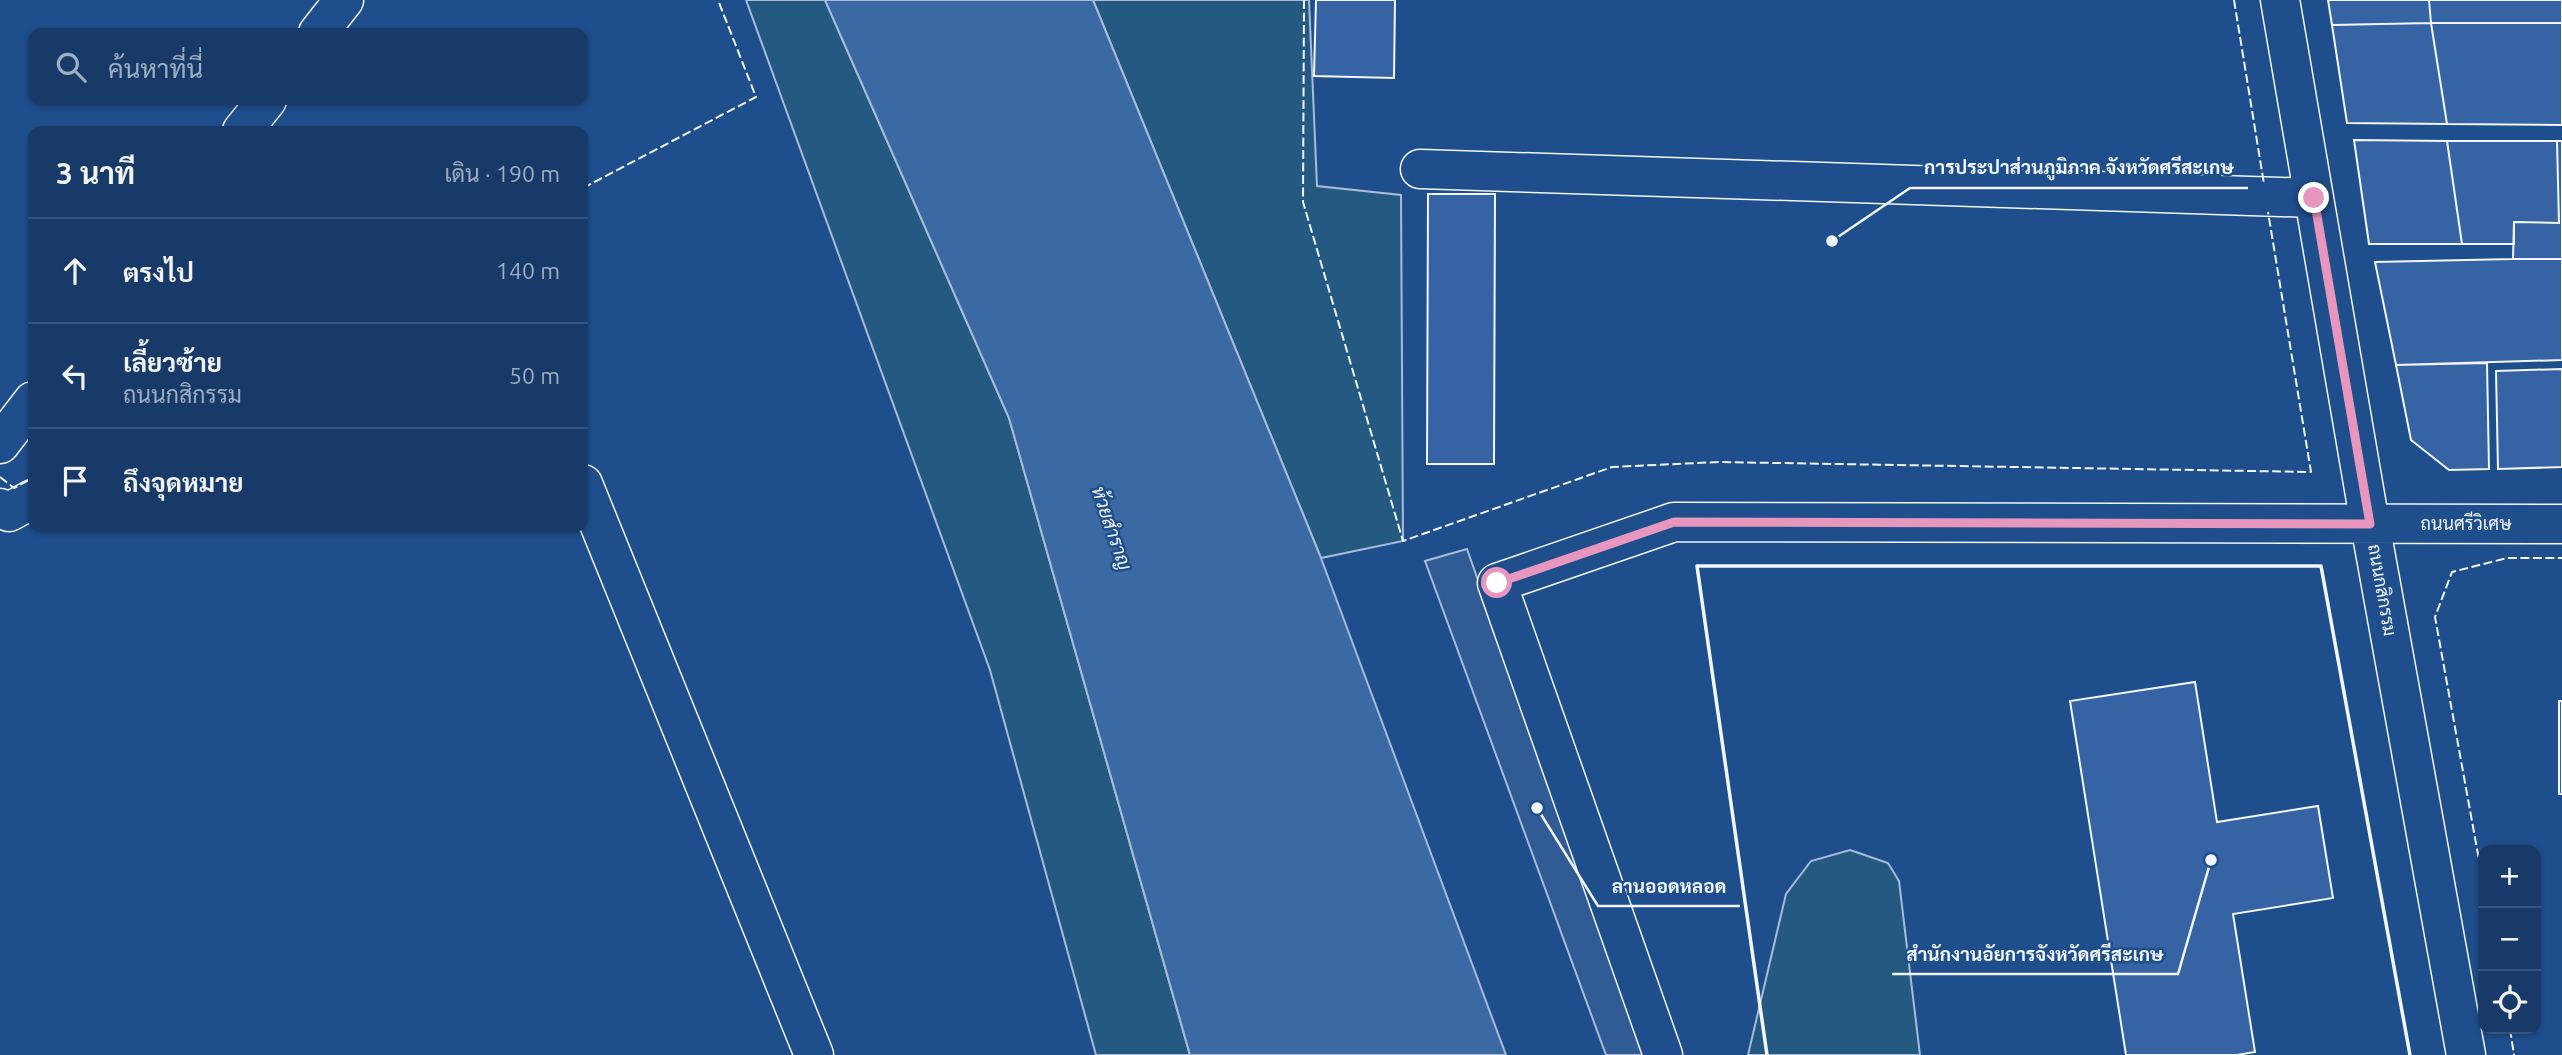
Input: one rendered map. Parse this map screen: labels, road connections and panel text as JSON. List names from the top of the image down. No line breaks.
{"streets":{"street":["ถนนศรีวิเศษ","ถนนกสิกรรม"]},"crossings":[["ถนนศรีวิเศษ","ถนนกสิกรรม"]],"water":["ห้วยสำราญ"],"places":["การประปาส่วนภูมิภาค จังหวัดศรีสะเกษ","ลานออดหลอด","สำนักงานอัยการจังหวัดศรีสะเกษ"],"page":{"search":"ค้นหาที่นี่","heading":["3 นาที","เดิน · 190 m"],"list":[["ตรงไป","140 m"],["เลี้ยวซ้าย","ถนนกสิกรรม","50 m"],"ถึงจุดหมาย"],"map_buttons":["+","−"]}}
